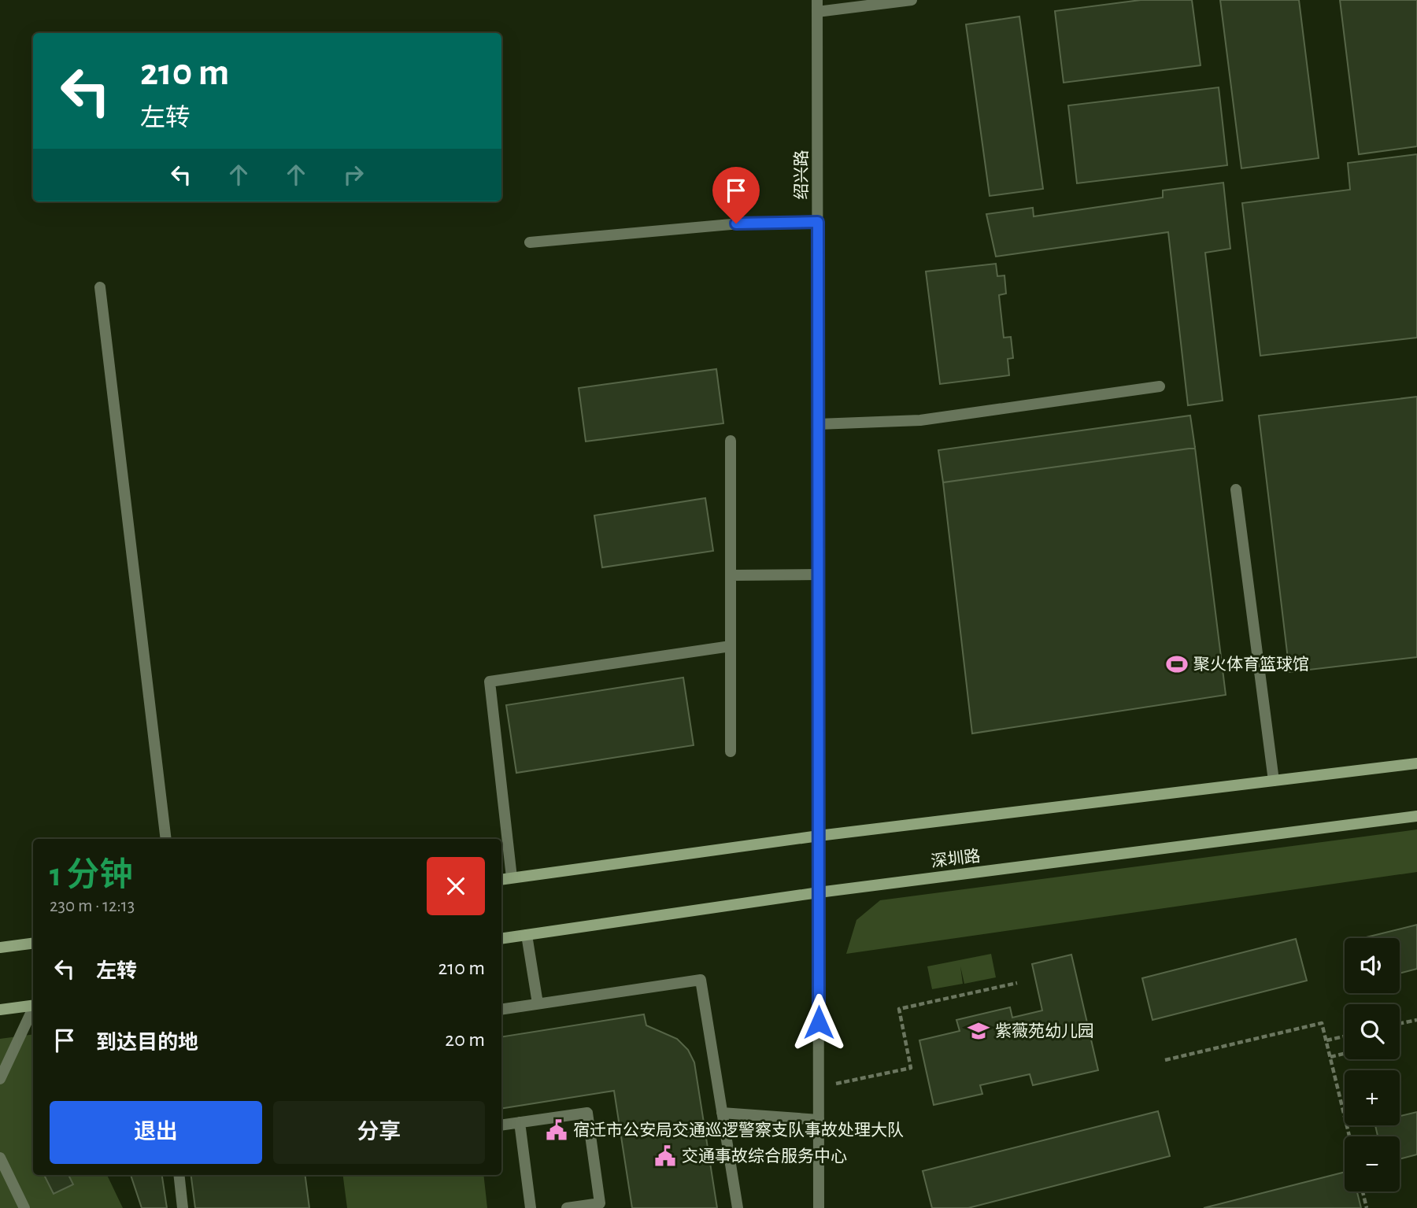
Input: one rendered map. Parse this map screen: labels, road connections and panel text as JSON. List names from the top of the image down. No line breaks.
{"streets":{"street":["绍兴路","深圳路"]},"crossings":[["绍兴路","深圳路"]],"places":{"sports":["聚火体育篮球馆"],"school or university":["紫薇苑幼儿园"],"public building":["宿迁市公安局交通巡逻警察支队事故处理大队","交通事故综合服务中心"]},"page":{"turn":["210 m","左转"],"heading":["1 分钟","230 m · 12:13"],"list":[{"name":"左转","value":"210 m"},{"name":"到达目的地","value":"20 m"}],"map_buttons":["+","−"],"buttons":["退出","分享"]}}
